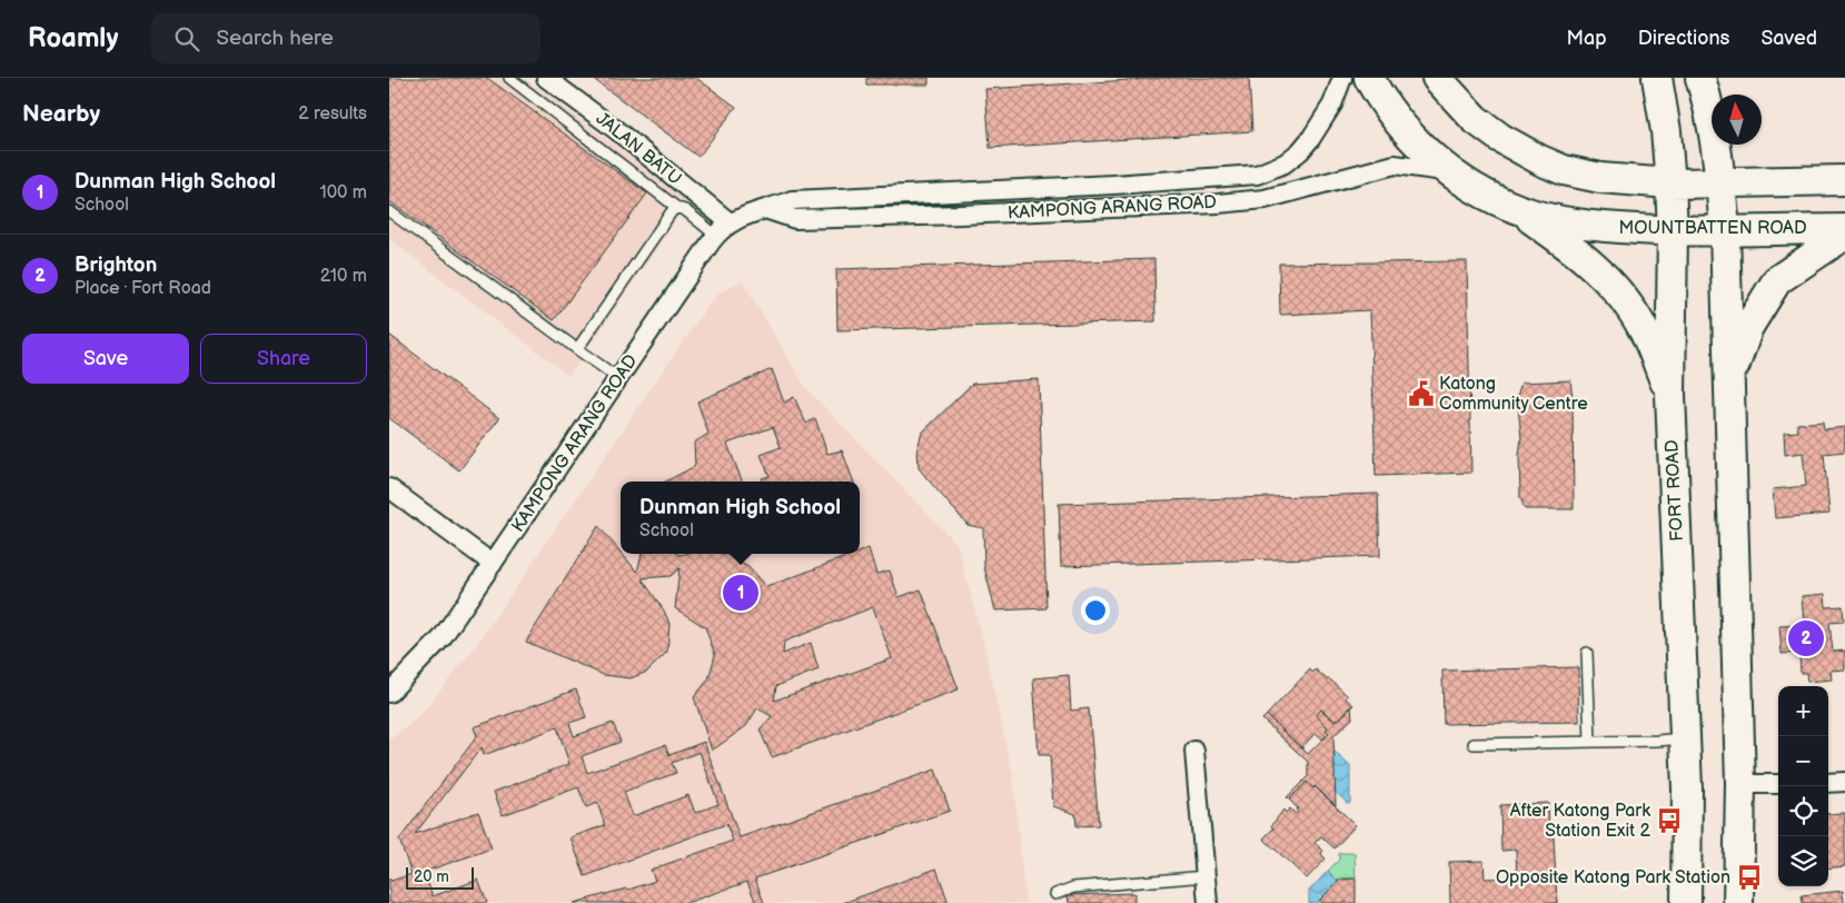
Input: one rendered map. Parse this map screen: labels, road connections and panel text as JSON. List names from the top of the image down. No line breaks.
{"streets":{"main road":["MOUNTBATTEN ROAD","FORT ROAD"],"street":["JALAN BATU","KAMPONG ARANG ROAD"]},"crossings":[["JALAN BATU","KAMPONG ARANG ROAD"],["KAMPONG ARANG ROAD","MOUNTBATTEN ROAD"],["MOUNTBATTEN ROAD","FORT ROAD"]],"places":{"public building":["Katong Community Centre"],"bus stop":["After Katong Park Station Exit 2","Opposite Katong Park Station"]},"scale_bar":"20 m","north":"top","page":{"header":"Roamly","search":"Search here","nav":["Map","Directions","Saved"],"heading":["Nearby","2 results"],"list":[{"mark":"1","name":"Dunman High School","note":"School","value":"100 m"},{"mark":"2","name":"Brighton","note":"Place · Fort Road","value":"210 m"}],"buttons":["Save","Share"],"popup":["Dunman High School","School"],"pins":["1","2"],"map_buttons":["+","−"],"scale":"20 m"}}
